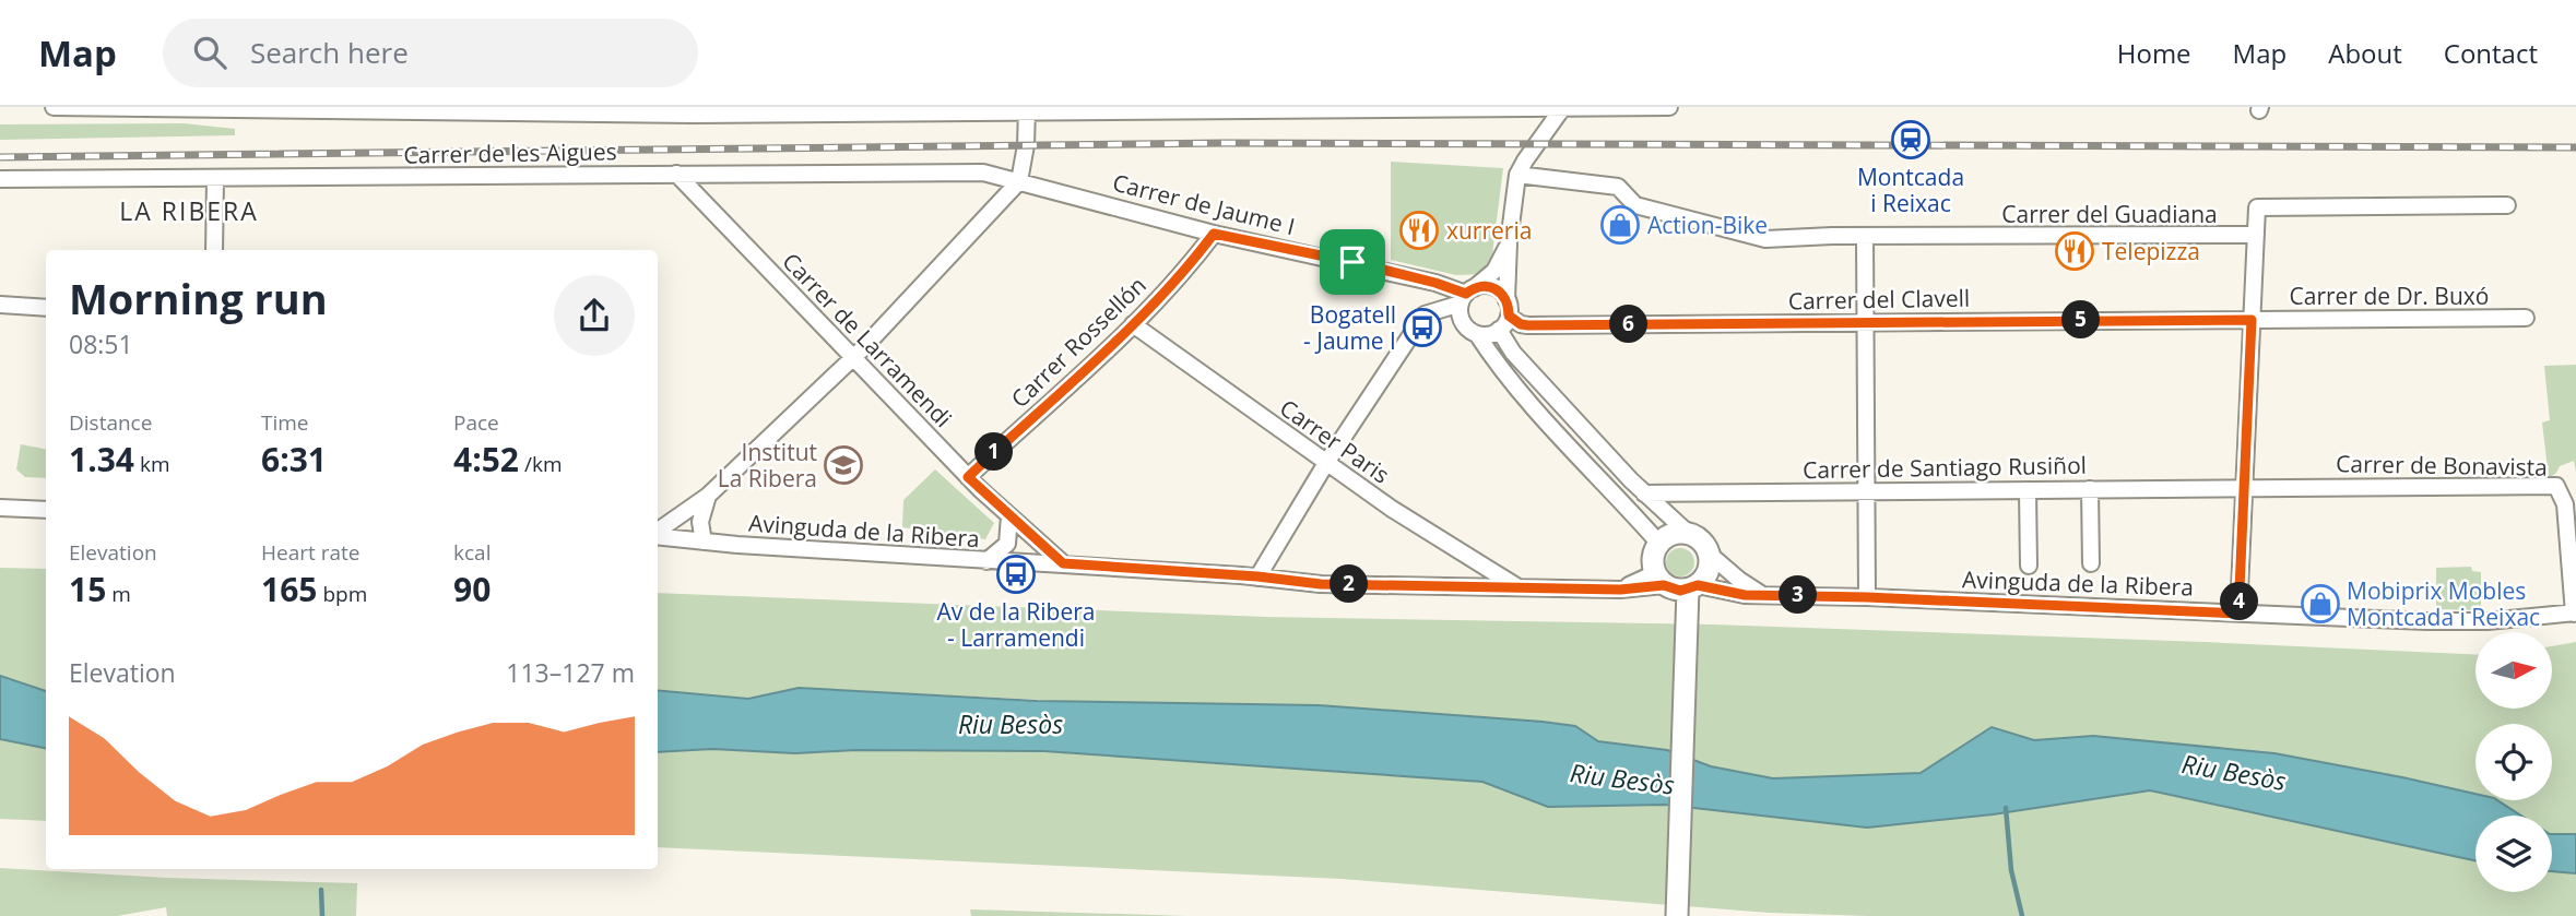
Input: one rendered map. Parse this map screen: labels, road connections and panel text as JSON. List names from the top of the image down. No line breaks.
{"streets":{"street":["Carrer de les Aigues","Carrer de Jaume I","Carrer del Guadiana","Carrer de Dr. Buxó","Carrer del Clavell","Carrer de Larramendi","Carrer Rossellón","Carrer Paris","Carrer de Bonavista","Carrer de Santiago Rusiñol","Avinguda de la Ribera"]},"crossings":[["Carrer de les Aigues","Carrer de Jaume I"],["Carrer de les Aigues","Carrer de Larramendi"],["Carrer de Jaume I","Carrer del Clavell"],["Carrer de Jaume I","Carrer Rossellón"],["Carrer de Dr. Buxó","Carrer del Clavell"],["Carrer de Larramendi","Carrer Rossellón"],["Carrer de Larramendi","Avinguda de la Ribera"],["Carrer Rossellón","Carrer Paris"],["Carrer Paris","Avinguda de la Ribera"],["Carrer de Bonavista","Carrer de Santiago Rusiñol"],["Carrer de Bonavista","Avinguda de la Ribera"]],"districts":["LA RIBERA"],"water":["Riu Besòs"],"places":{"station":["Montcada i Reixac"],"shop":["Action-Bike","Mobiprix Mobles Montcada i Reixac"],"restaurant":["xurreria","Telepizza"],"bus stop":["Bogatell - Jaume I","Av de la Ribera - Larramendi"],"school or university":["Institut La Ribera"]},"north":"right","page":{"header":"Map","search":"Search here","nav":["Home","Map","About","Contact"],"heading":["Morning run","08:51"],"pins":["5","6","1","2","3","4"],"stats":[["Distance","1.34 km"],["Time","6:31"],["Pace","4:52 /km"],["Elevation","15 m"],["Heart rate","165 bpm"],["kcal","90"]],"chart":["Elevation","113–127 m"]}}
